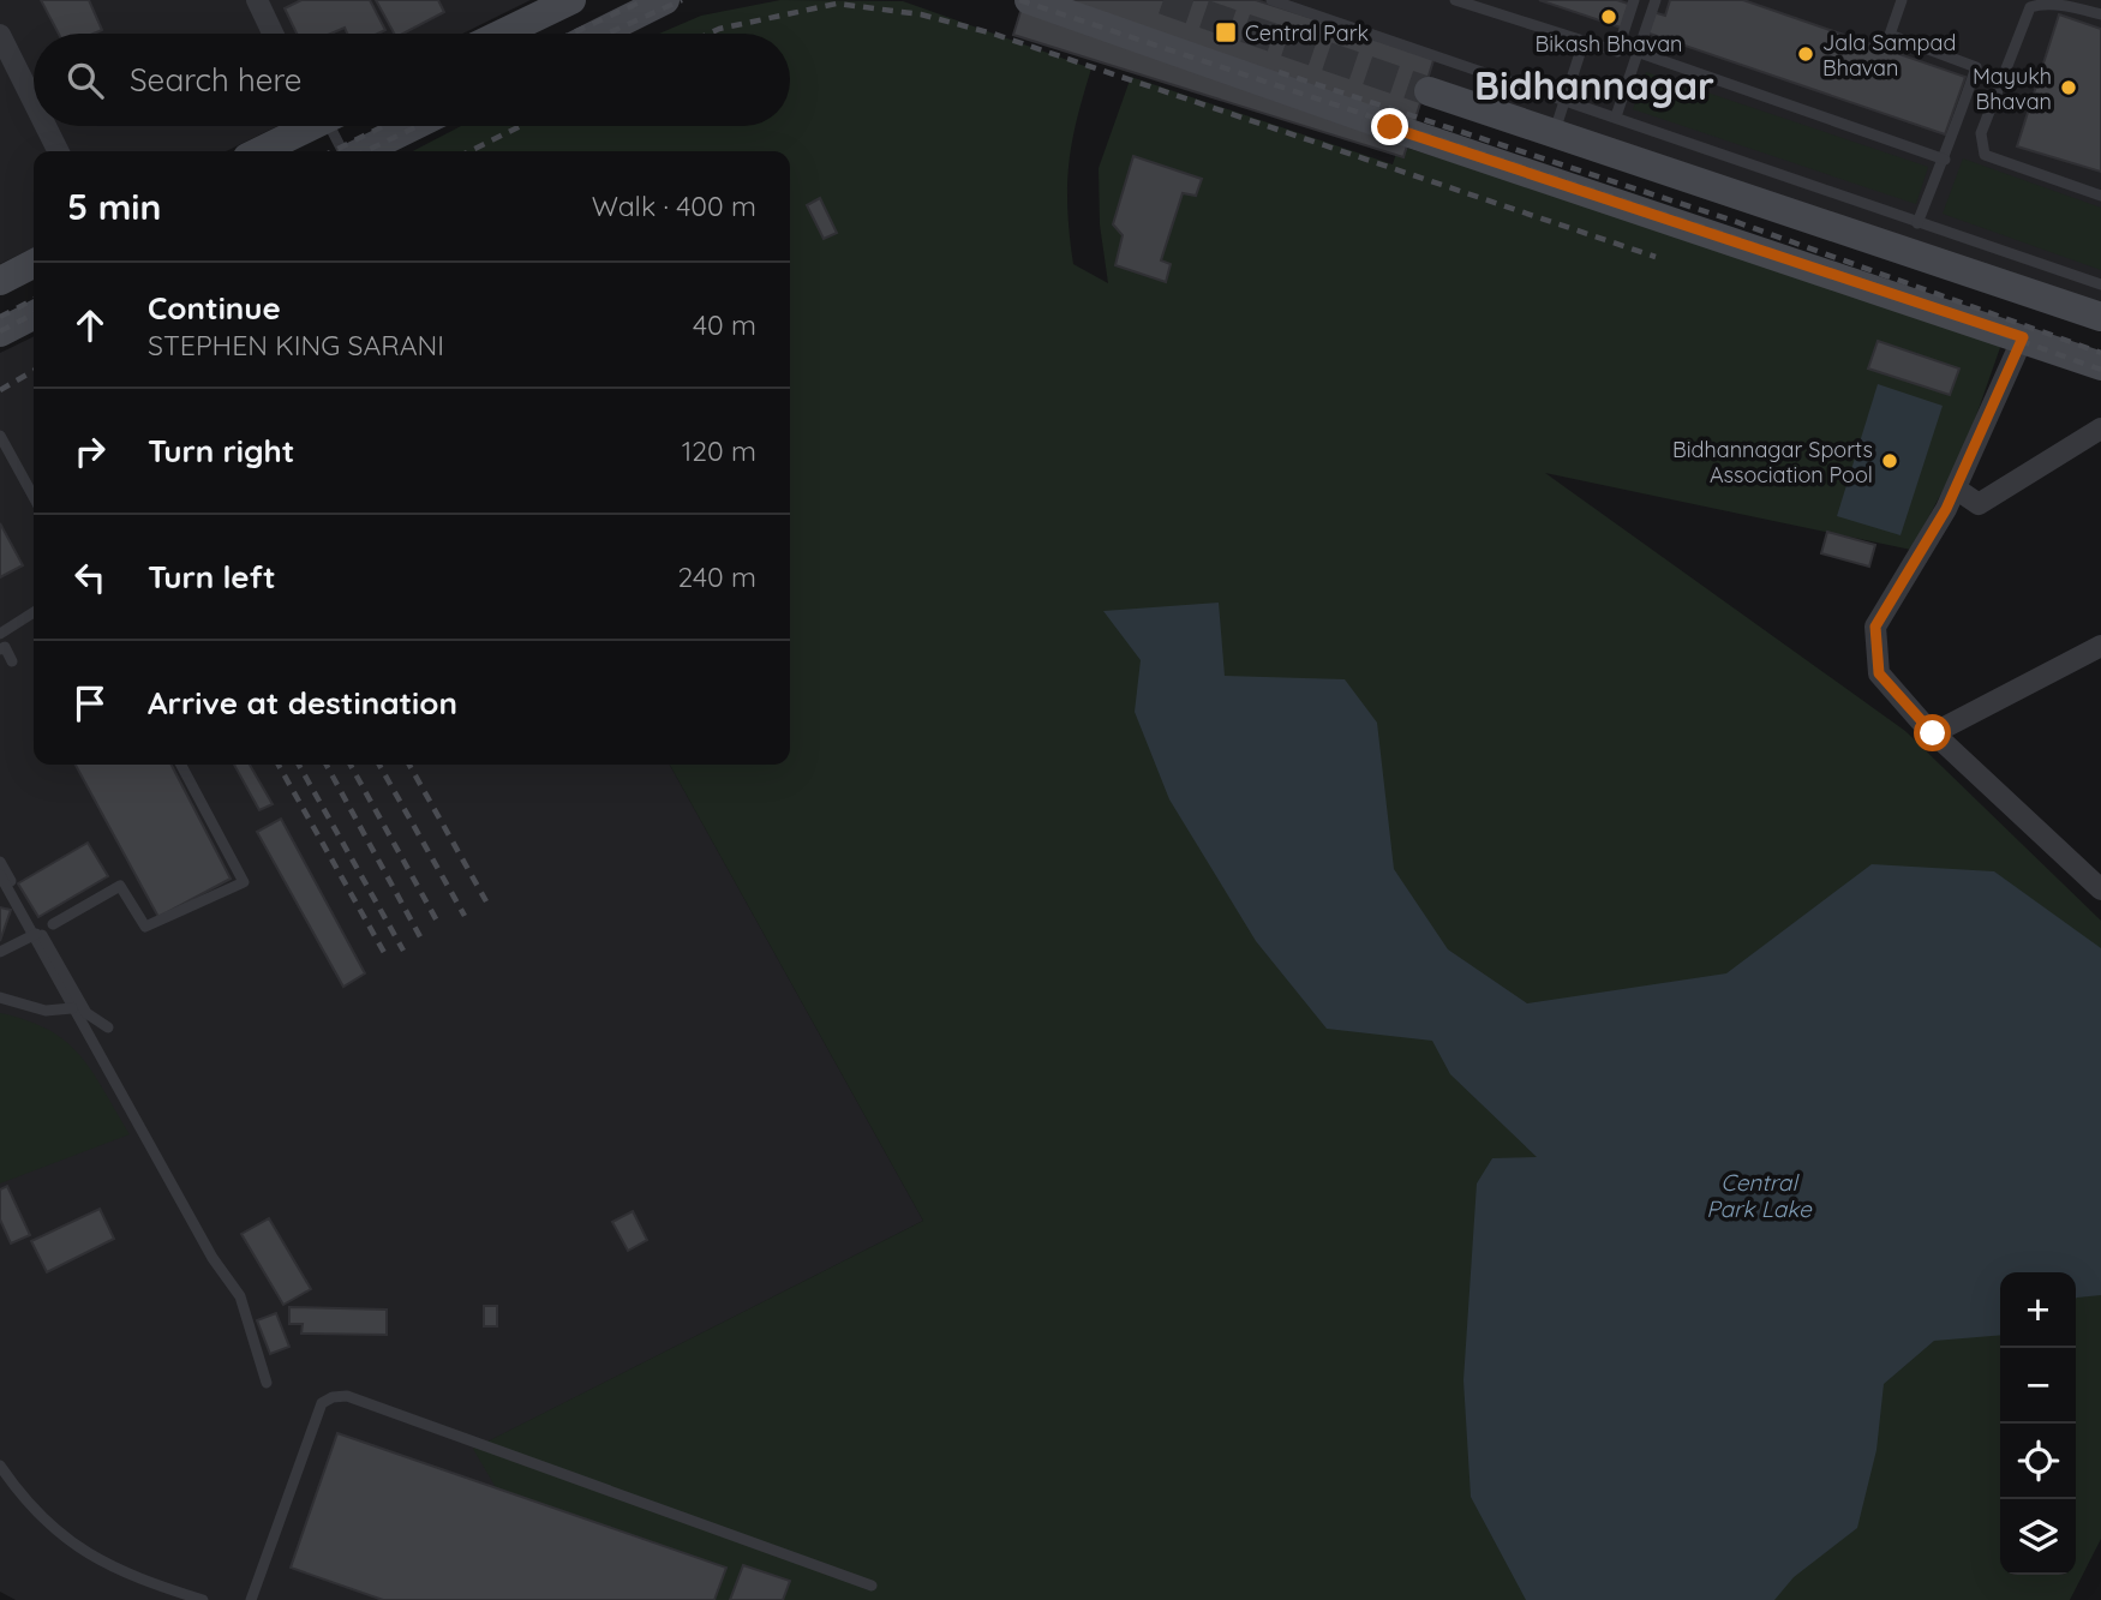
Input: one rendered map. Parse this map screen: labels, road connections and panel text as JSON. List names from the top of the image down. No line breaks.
{"districts":["Bidhannagar"],"water":["Central Park Lake"],"places":{"other":["Bikash Bhavan","Jala Sampad Bhavan","Mayukh Bhavan","Bidhannagar Sports Association Pool"],"transit":["Central Park"]},"page":{"search":"Search here","heading":["5 min","Walk · 400 m"],"list":[["Continue","STEPHEN KING SARANI","40 m"],["Turn right","120 m"],["Turn left","240 m"],"Arrive at destination"],"map_buttons":["+","−"]}}
